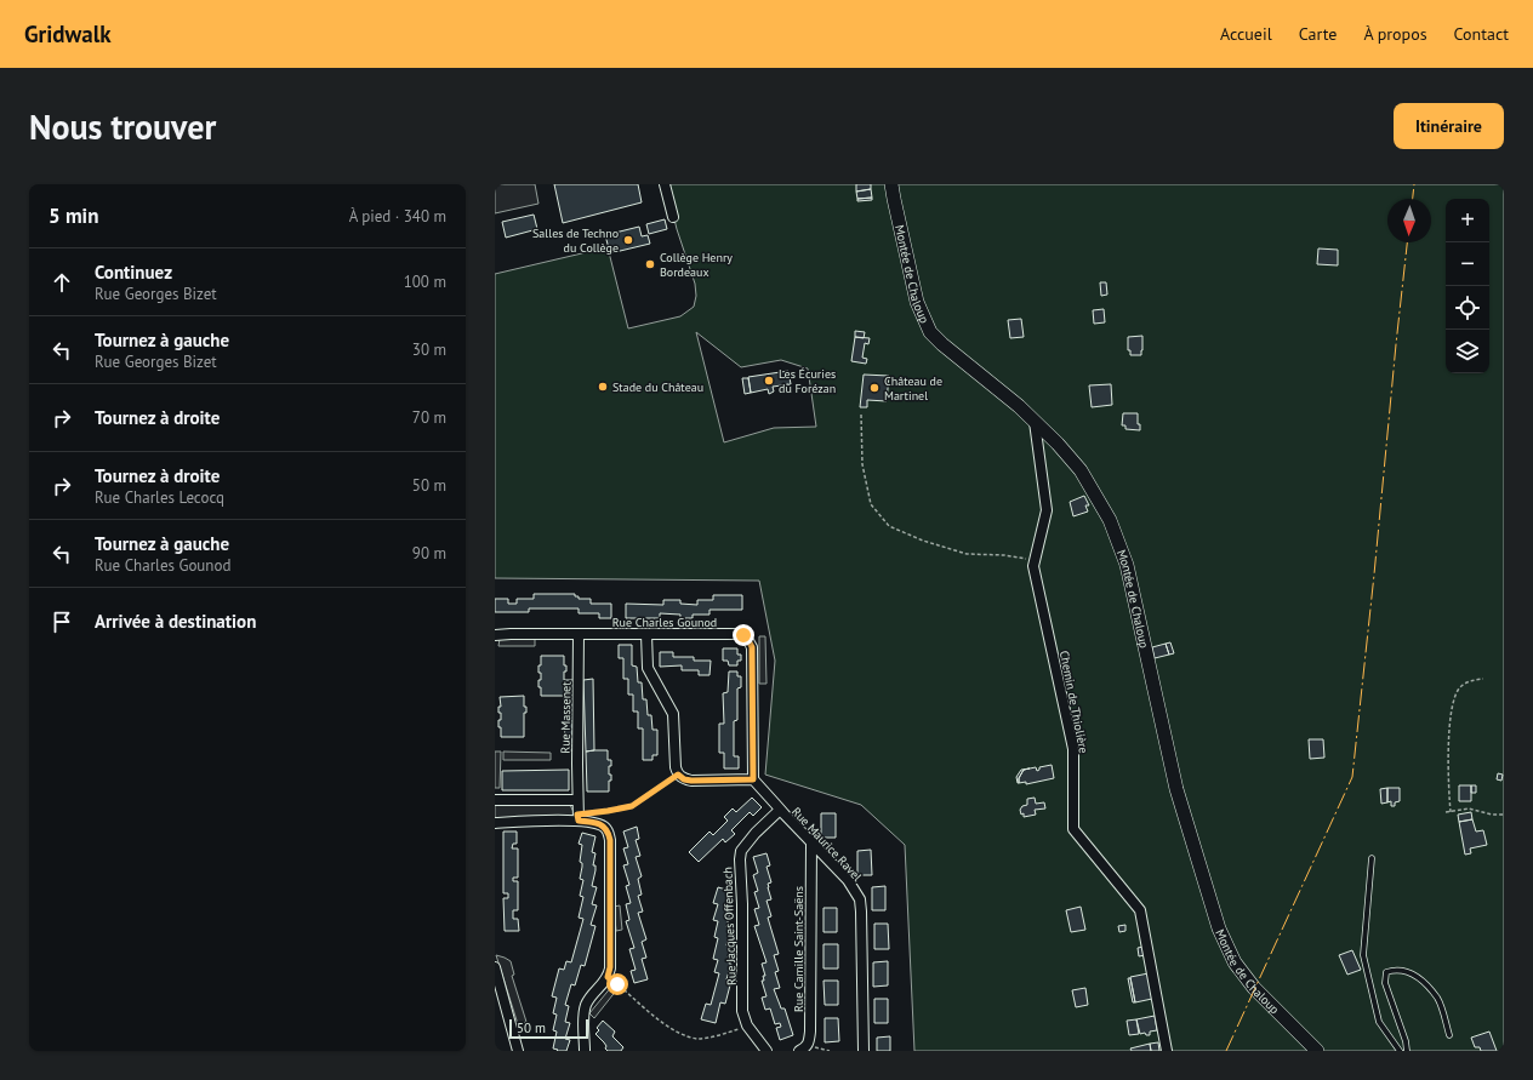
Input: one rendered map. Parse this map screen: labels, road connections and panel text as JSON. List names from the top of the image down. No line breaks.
{"streets":{"main road":["Montée de Chaloup"],"street":["Rue Charles Gounod","Chemin de Thiolière","Rue Massenet","Rue Maurice Ravel","Rue Jacques Offenbach","Rue Camille Saint-Saëns"]},"crossings":[["Montée de Chaloup","Chemin de Thiolière"],["Rue Charles Gounod","Rue Massenet"],["Rue Charles Gounod","Rue Maurice Ravel"],["Rue Maurice Ravel","Rue Jacques Offenbach"],["Rue Maurice Ravel","Rue Camille Saint-Saëns"]],"places":["Salles de Techno du Collège","Collège Henry Bordeaux","Les Écuries du Forézan","Stade du Château","Château de Martinel"],"scale_bar":"50 m","north":"bottom","page":{"header":"Gridwalk","nav":["Accueil","Carte","À propos","Contact"],"buttons":"Itinéraire","title":"Nous trouver","heading":["5 min","À pied · 340 m"],"map_buttons":["+","−"],"list":[["Continuez","Rue Georges Bizet","100 m"],["Tournez à gauche","Rue Georges Bizet","30 m"],["Tournez à droite","70 m"],["Tournez à droite","Rue Charles Lecocq","50 m"],["Tournez à gauche","Rue Charles Gounod","90 m"],"Arrivée à destination"],"scale":"50 m"}}
